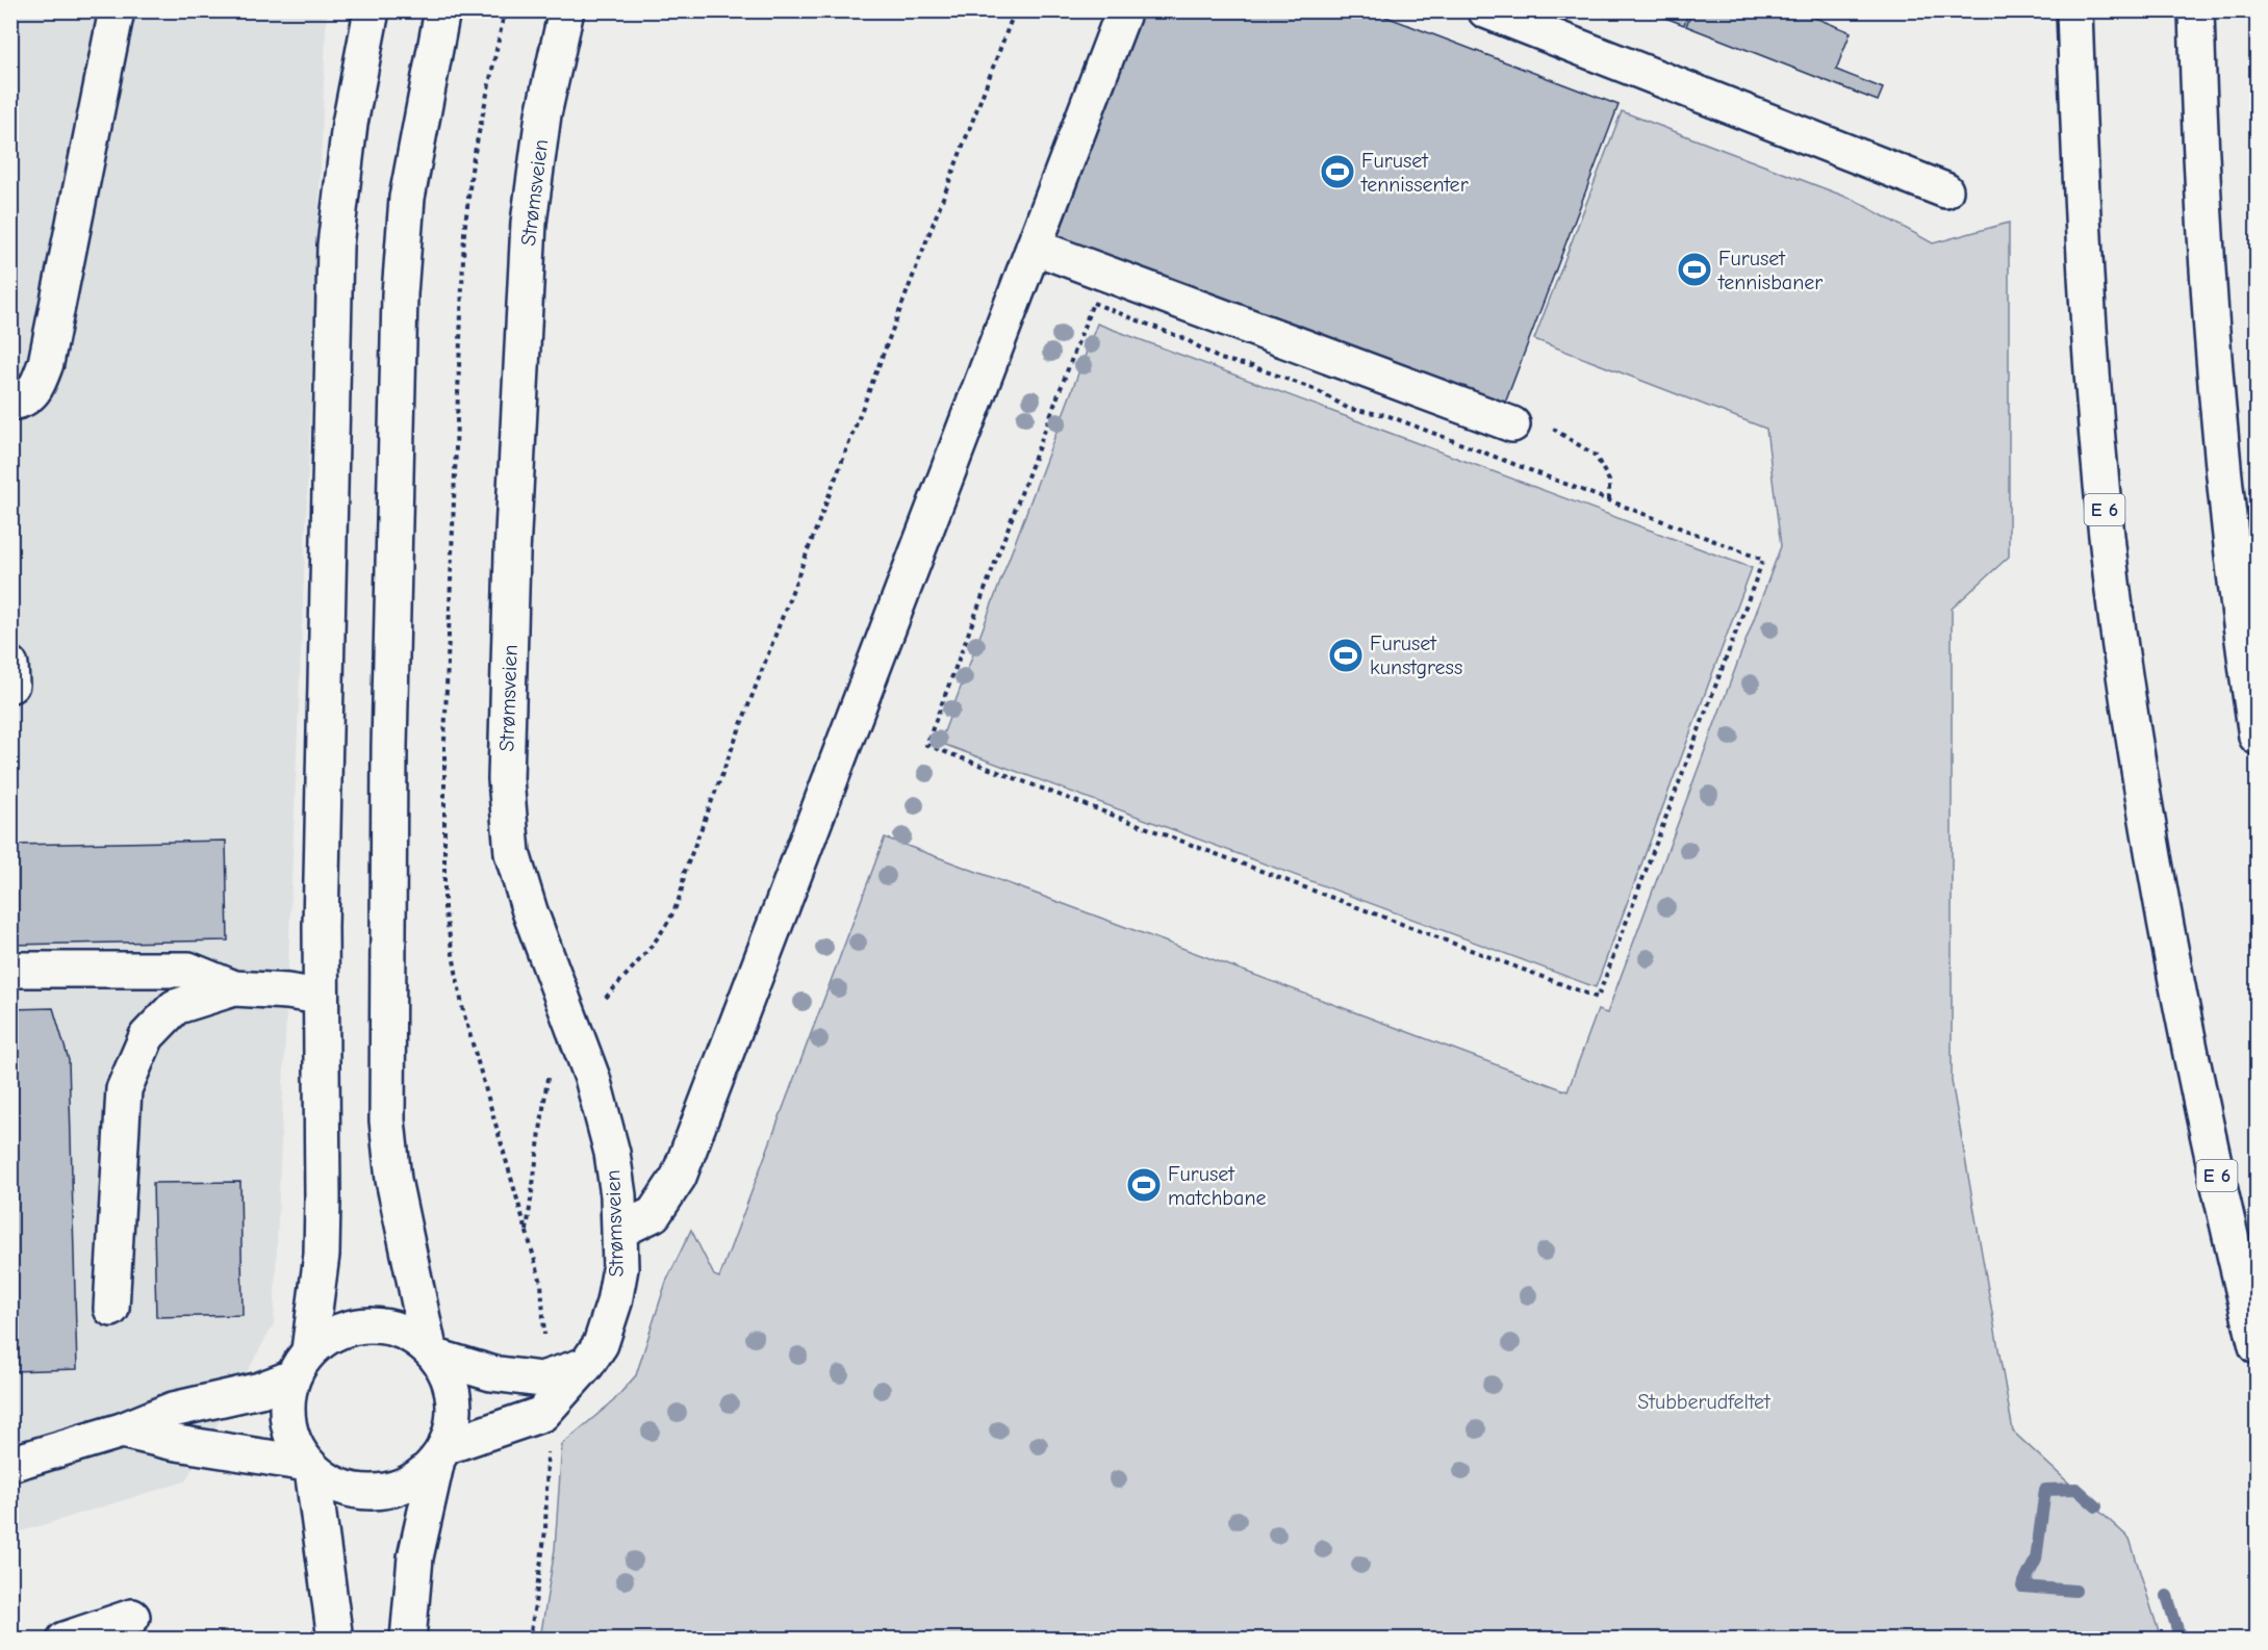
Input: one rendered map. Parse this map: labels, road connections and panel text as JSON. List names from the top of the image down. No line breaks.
{"streets":{"main road":["Strømsveien","E 6"]},"parks":["Stubberudfeltet"],"places":{"sports":["Furuset tennissenter","Furuset tennisbaner","Furuset kunstgress","Furuset matchbane"]}}
